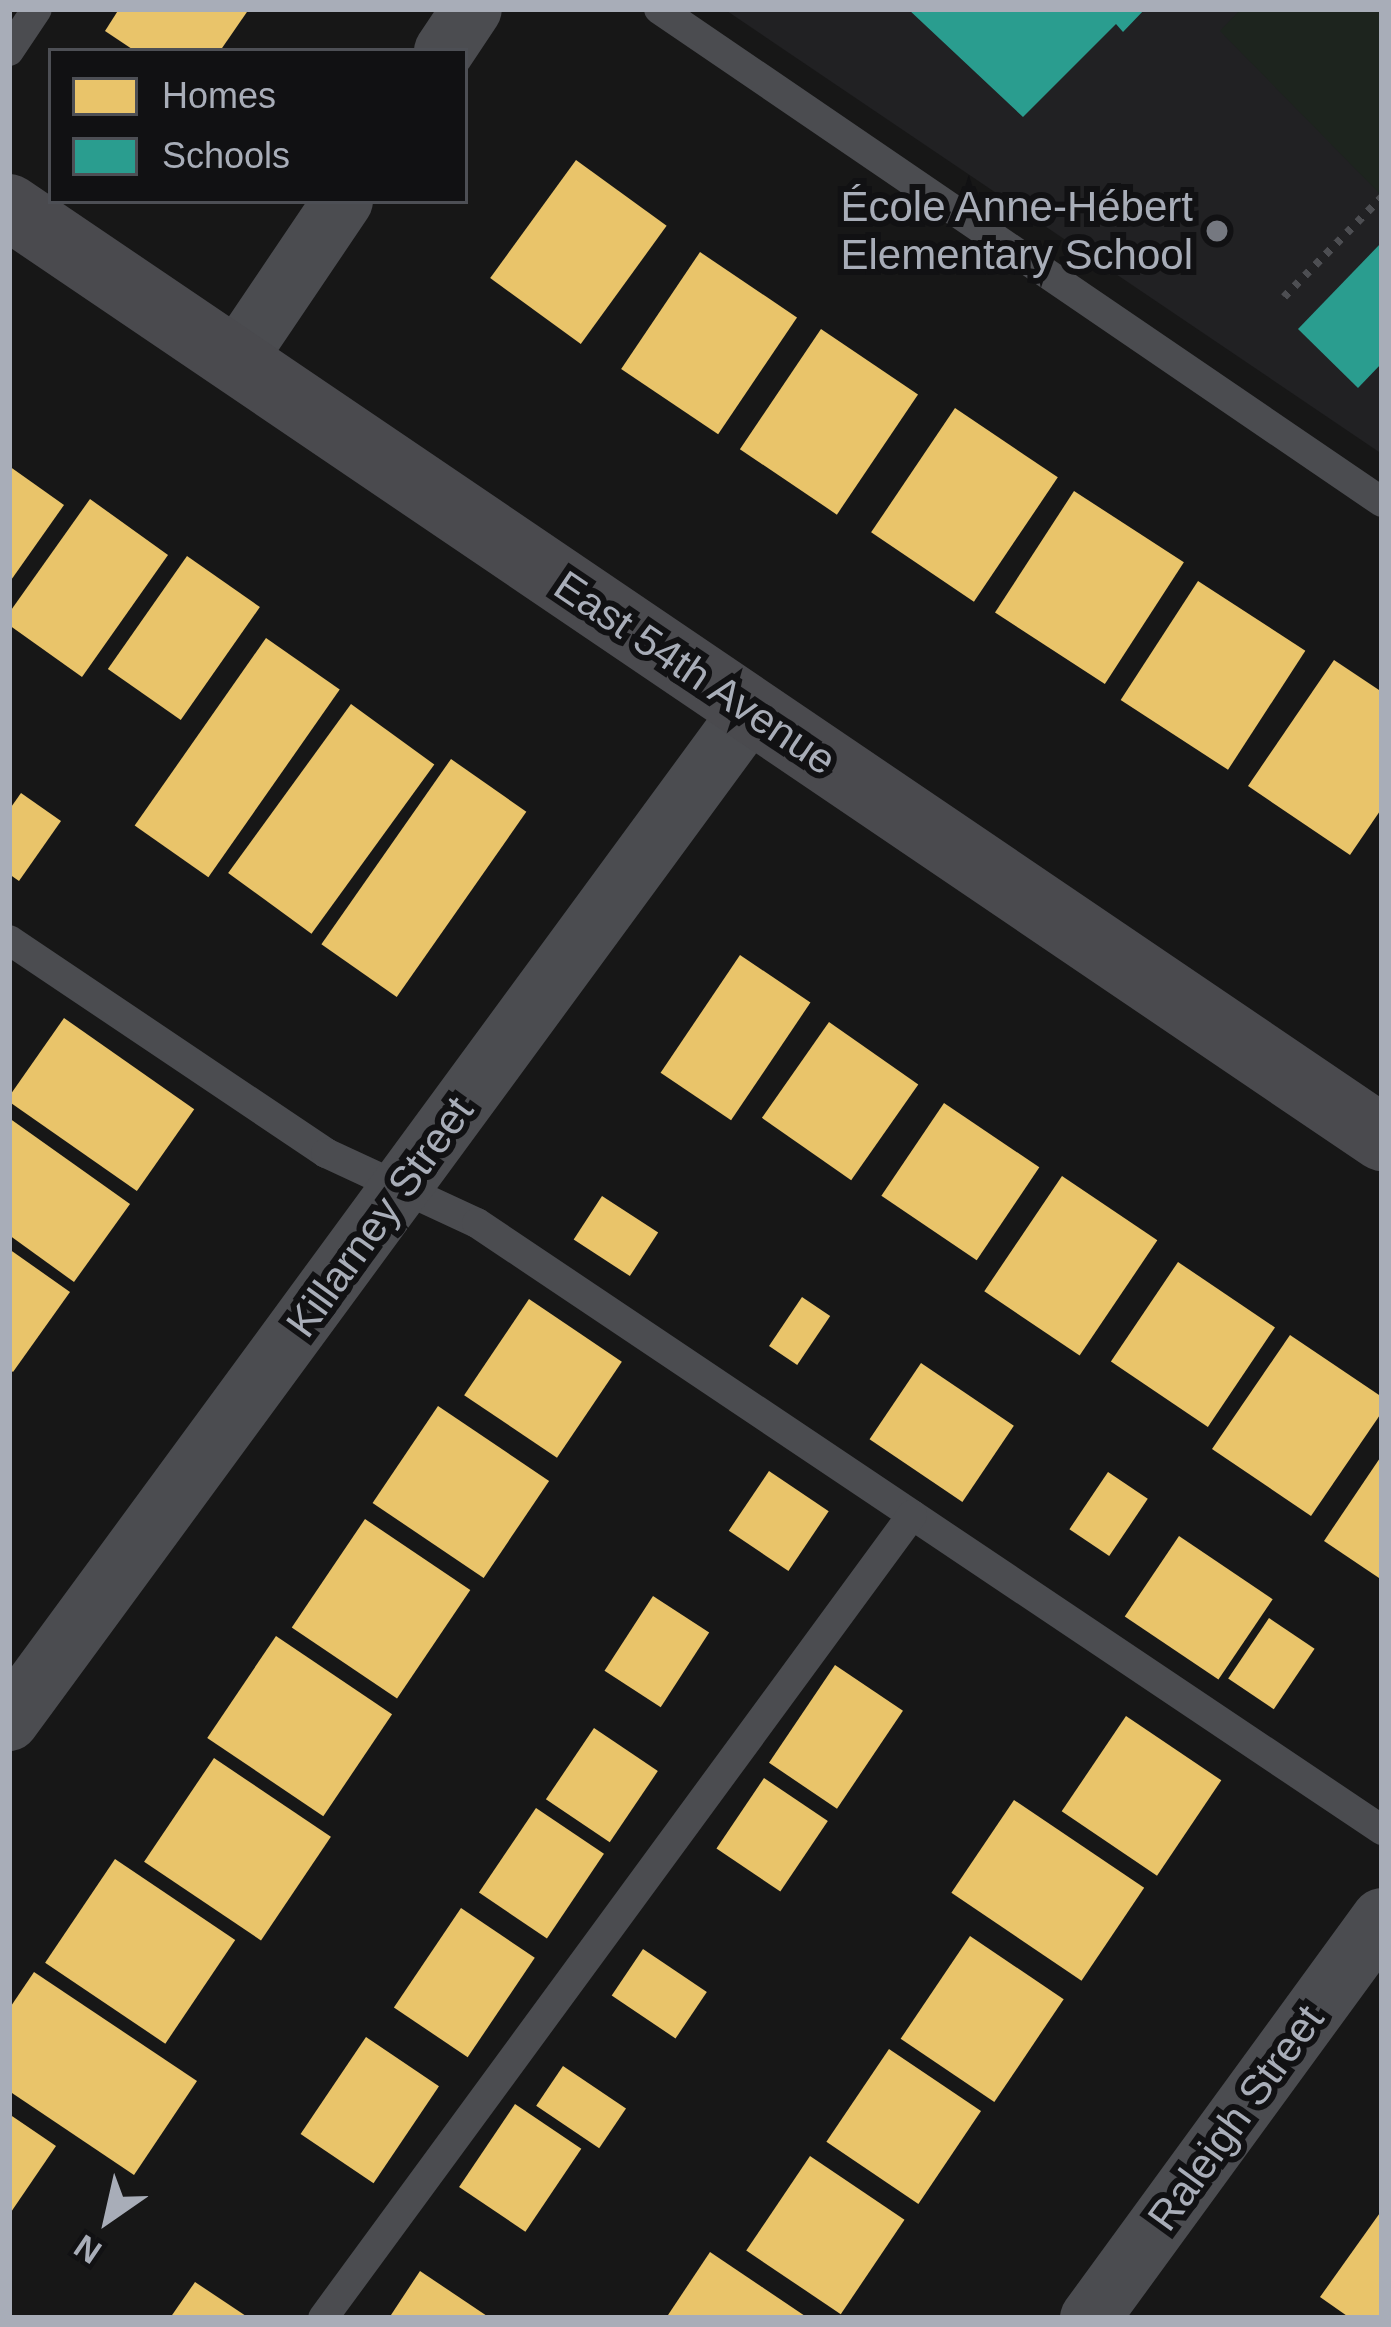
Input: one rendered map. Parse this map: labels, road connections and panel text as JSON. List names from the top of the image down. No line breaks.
{"streets":{"street":["East 54th Avenue","Killarney Street","Raleigh Street"]},"crossings":[["East 54th Avenue","Killarney Street"]],"places":["École Anne-Hébert Elementary School"],"legend":["Homes","Schools"],"north":"bottom left"}
